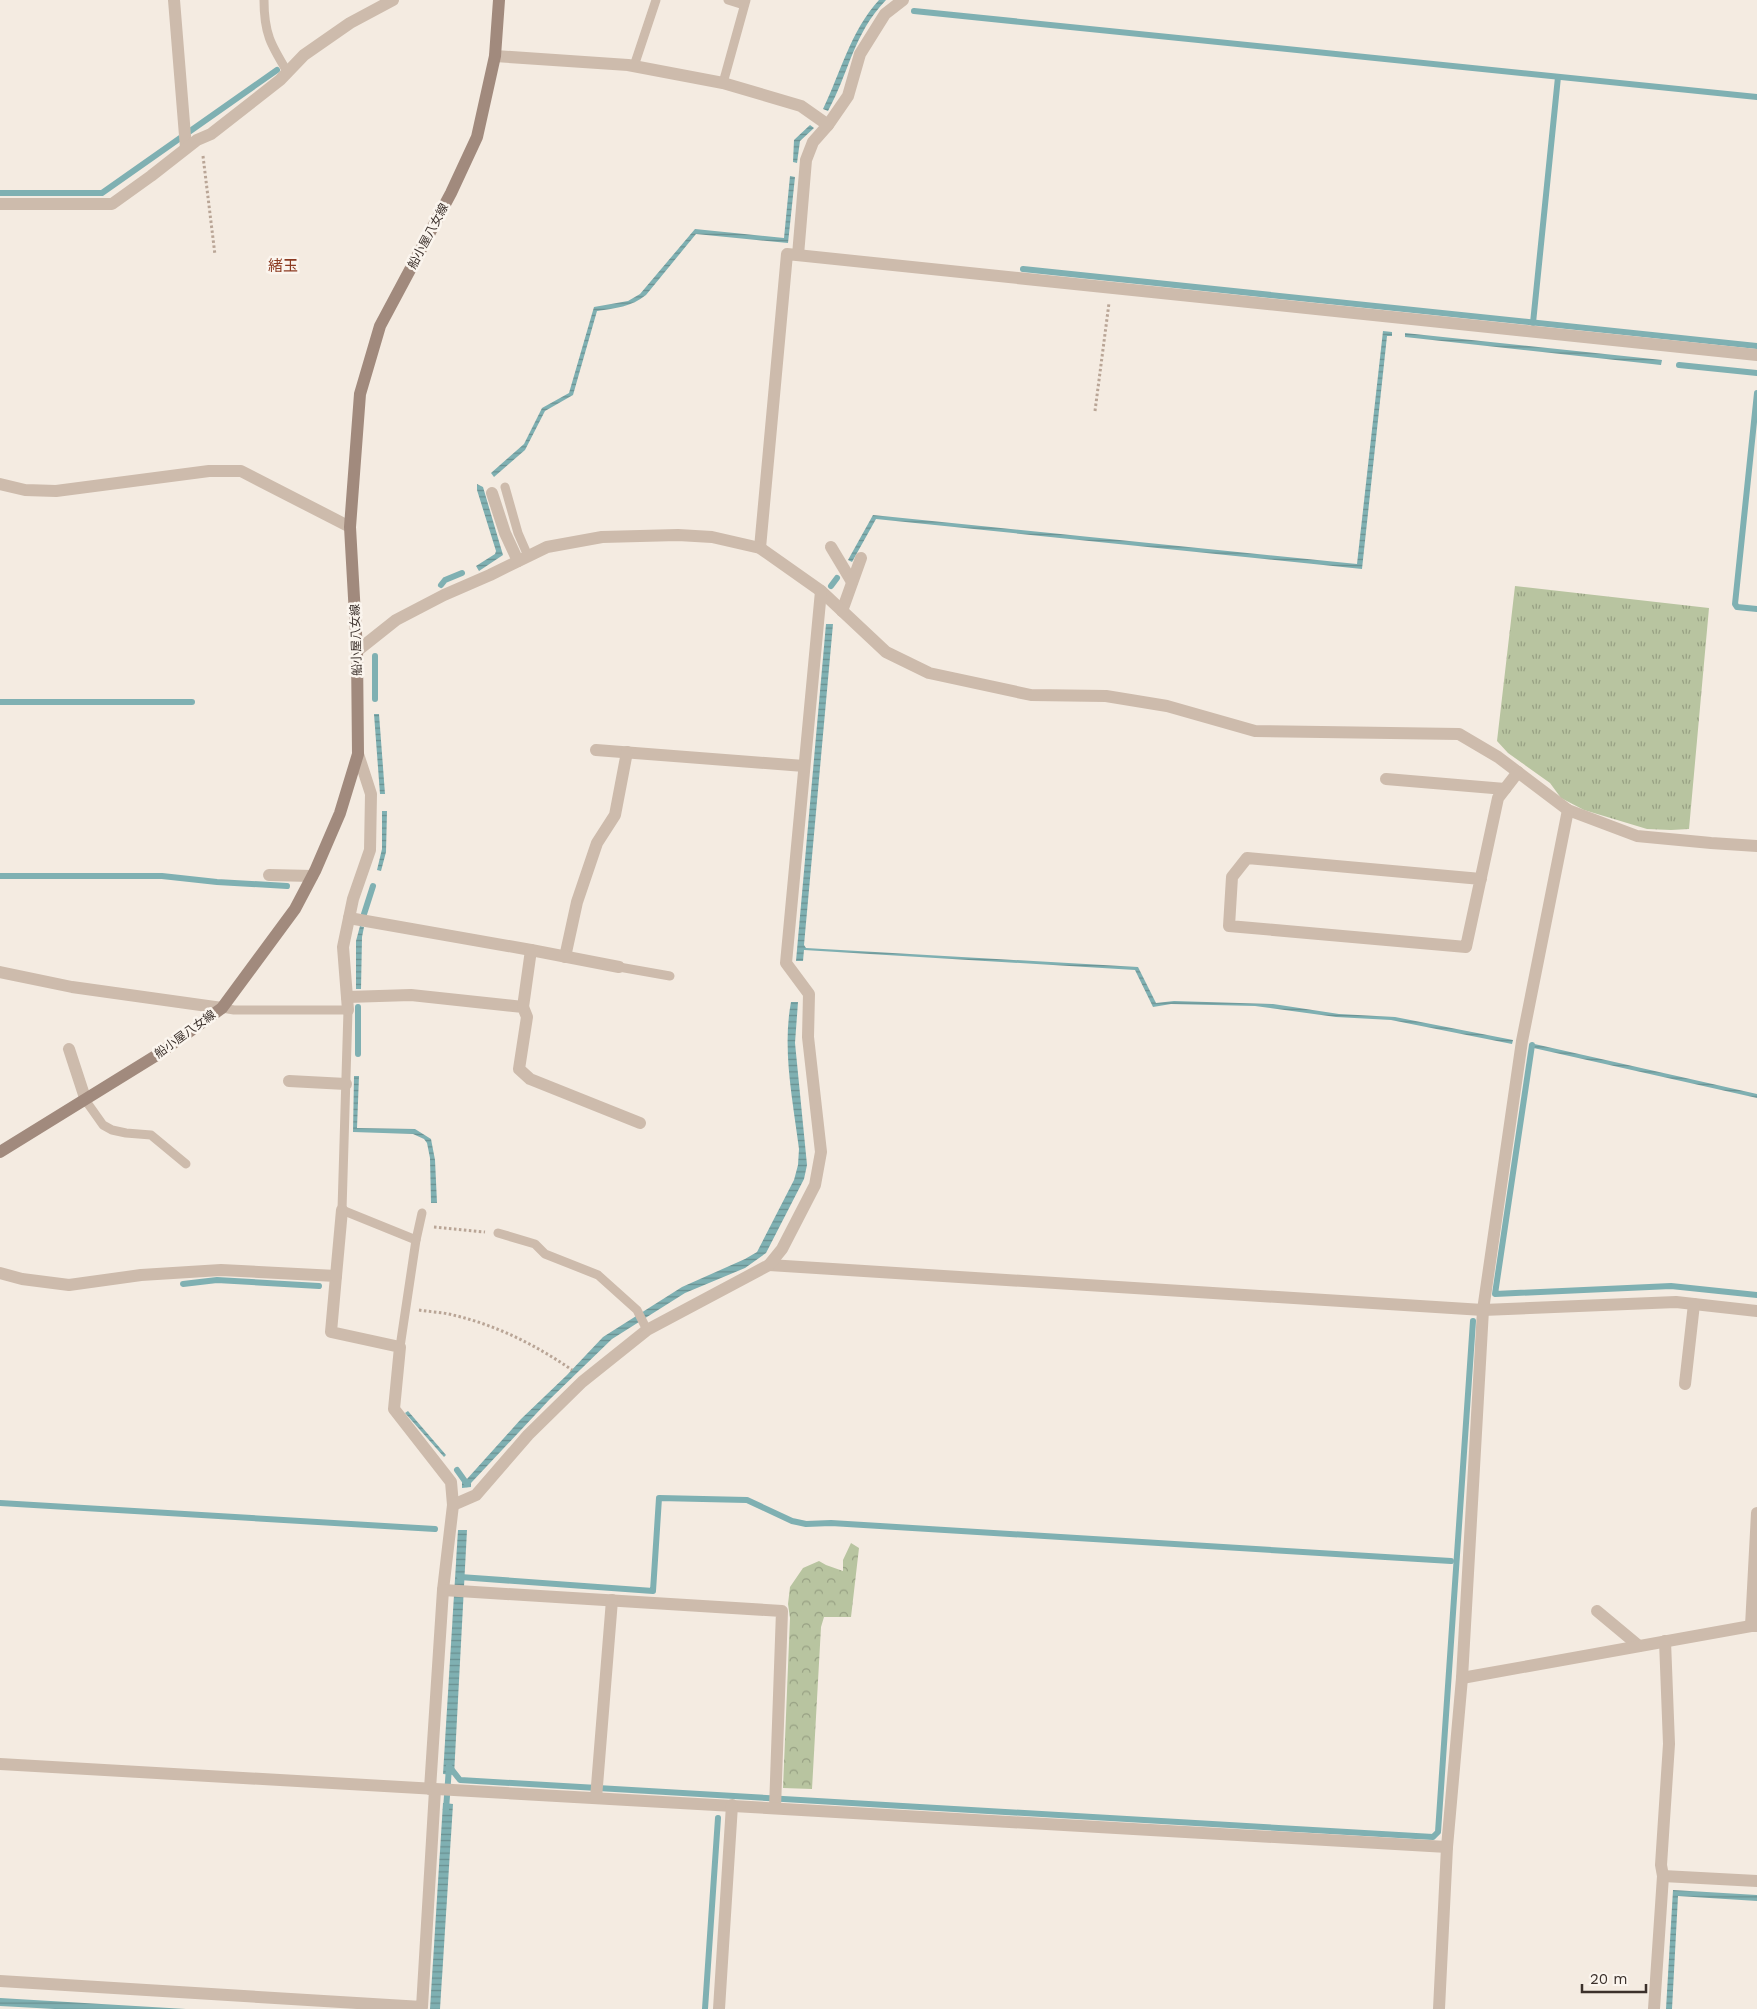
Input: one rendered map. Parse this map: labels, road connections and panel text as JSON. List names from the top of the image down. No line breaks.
{"streets":{"main road":["船小屋八女線"]},"districts":["緒玉"],"scale_bar":"20 m"}
